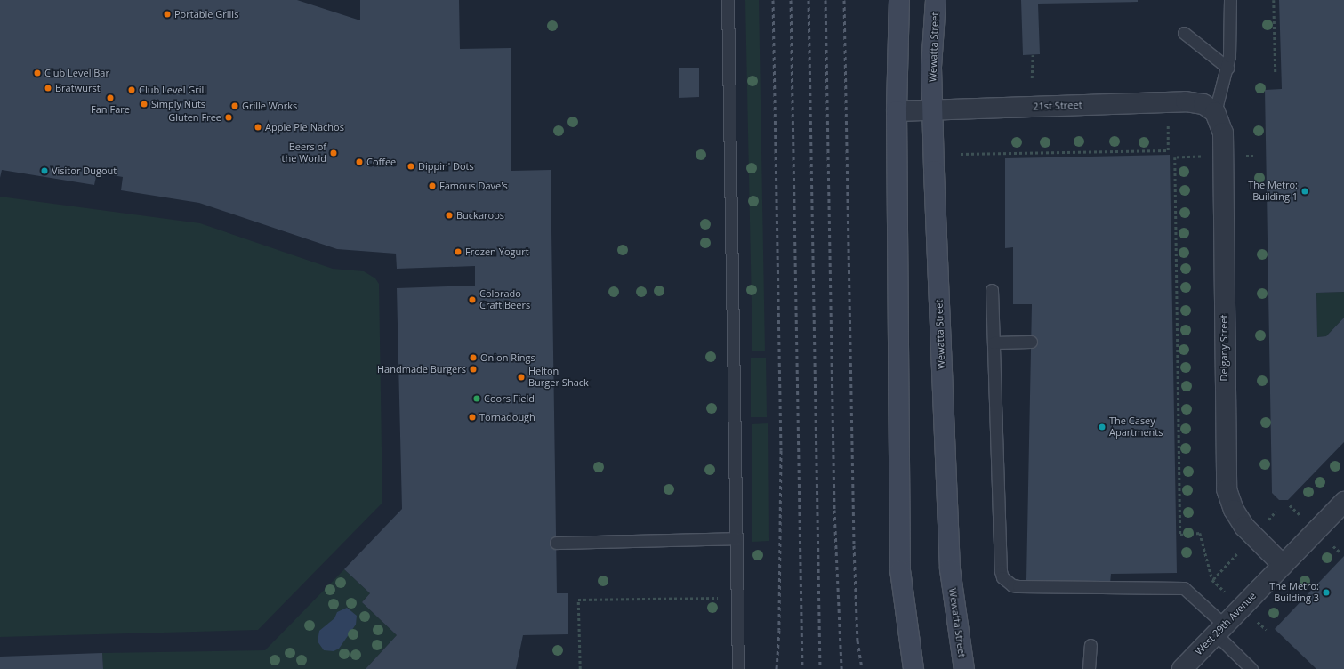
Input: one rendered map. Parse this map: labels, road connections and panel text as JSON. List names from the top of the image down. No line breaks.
{"streets":{"street":["Wewatta Street","21st Street","Delgany Street","West 29th Avenue"]},"crossings":[["Wewatta Street","21st Street"],["21st Street","Delgany Street"],["Delgany Street","West 29th Avenue"]],"places":["Portable Grills","Club Level Bar","Bratwurst","Club Level Grill","Fan Fare","Simply Nuts","Grille Works","Gluten Free","Apple Pie Nachos","Beers of the World","Coffee","Dippin' Dots","Visitor Dugout","Famous Dave's","The Metro: Building 1","Buckaroos","Frozen Yogurt","Colorado Craft Beers","Onion Rings","Handmade Burgers","Helton Burger Shack","Coors Field","Tornadough","The Casey Apartments","The Metro: Building 3"]}
